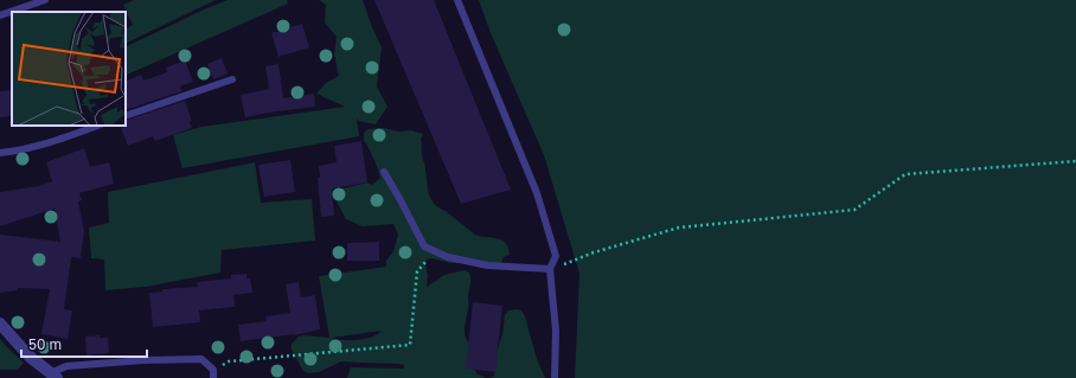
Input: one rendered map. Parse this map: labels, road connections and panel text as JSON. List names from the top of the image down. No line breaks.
{"scale_bar":"50 m"}
